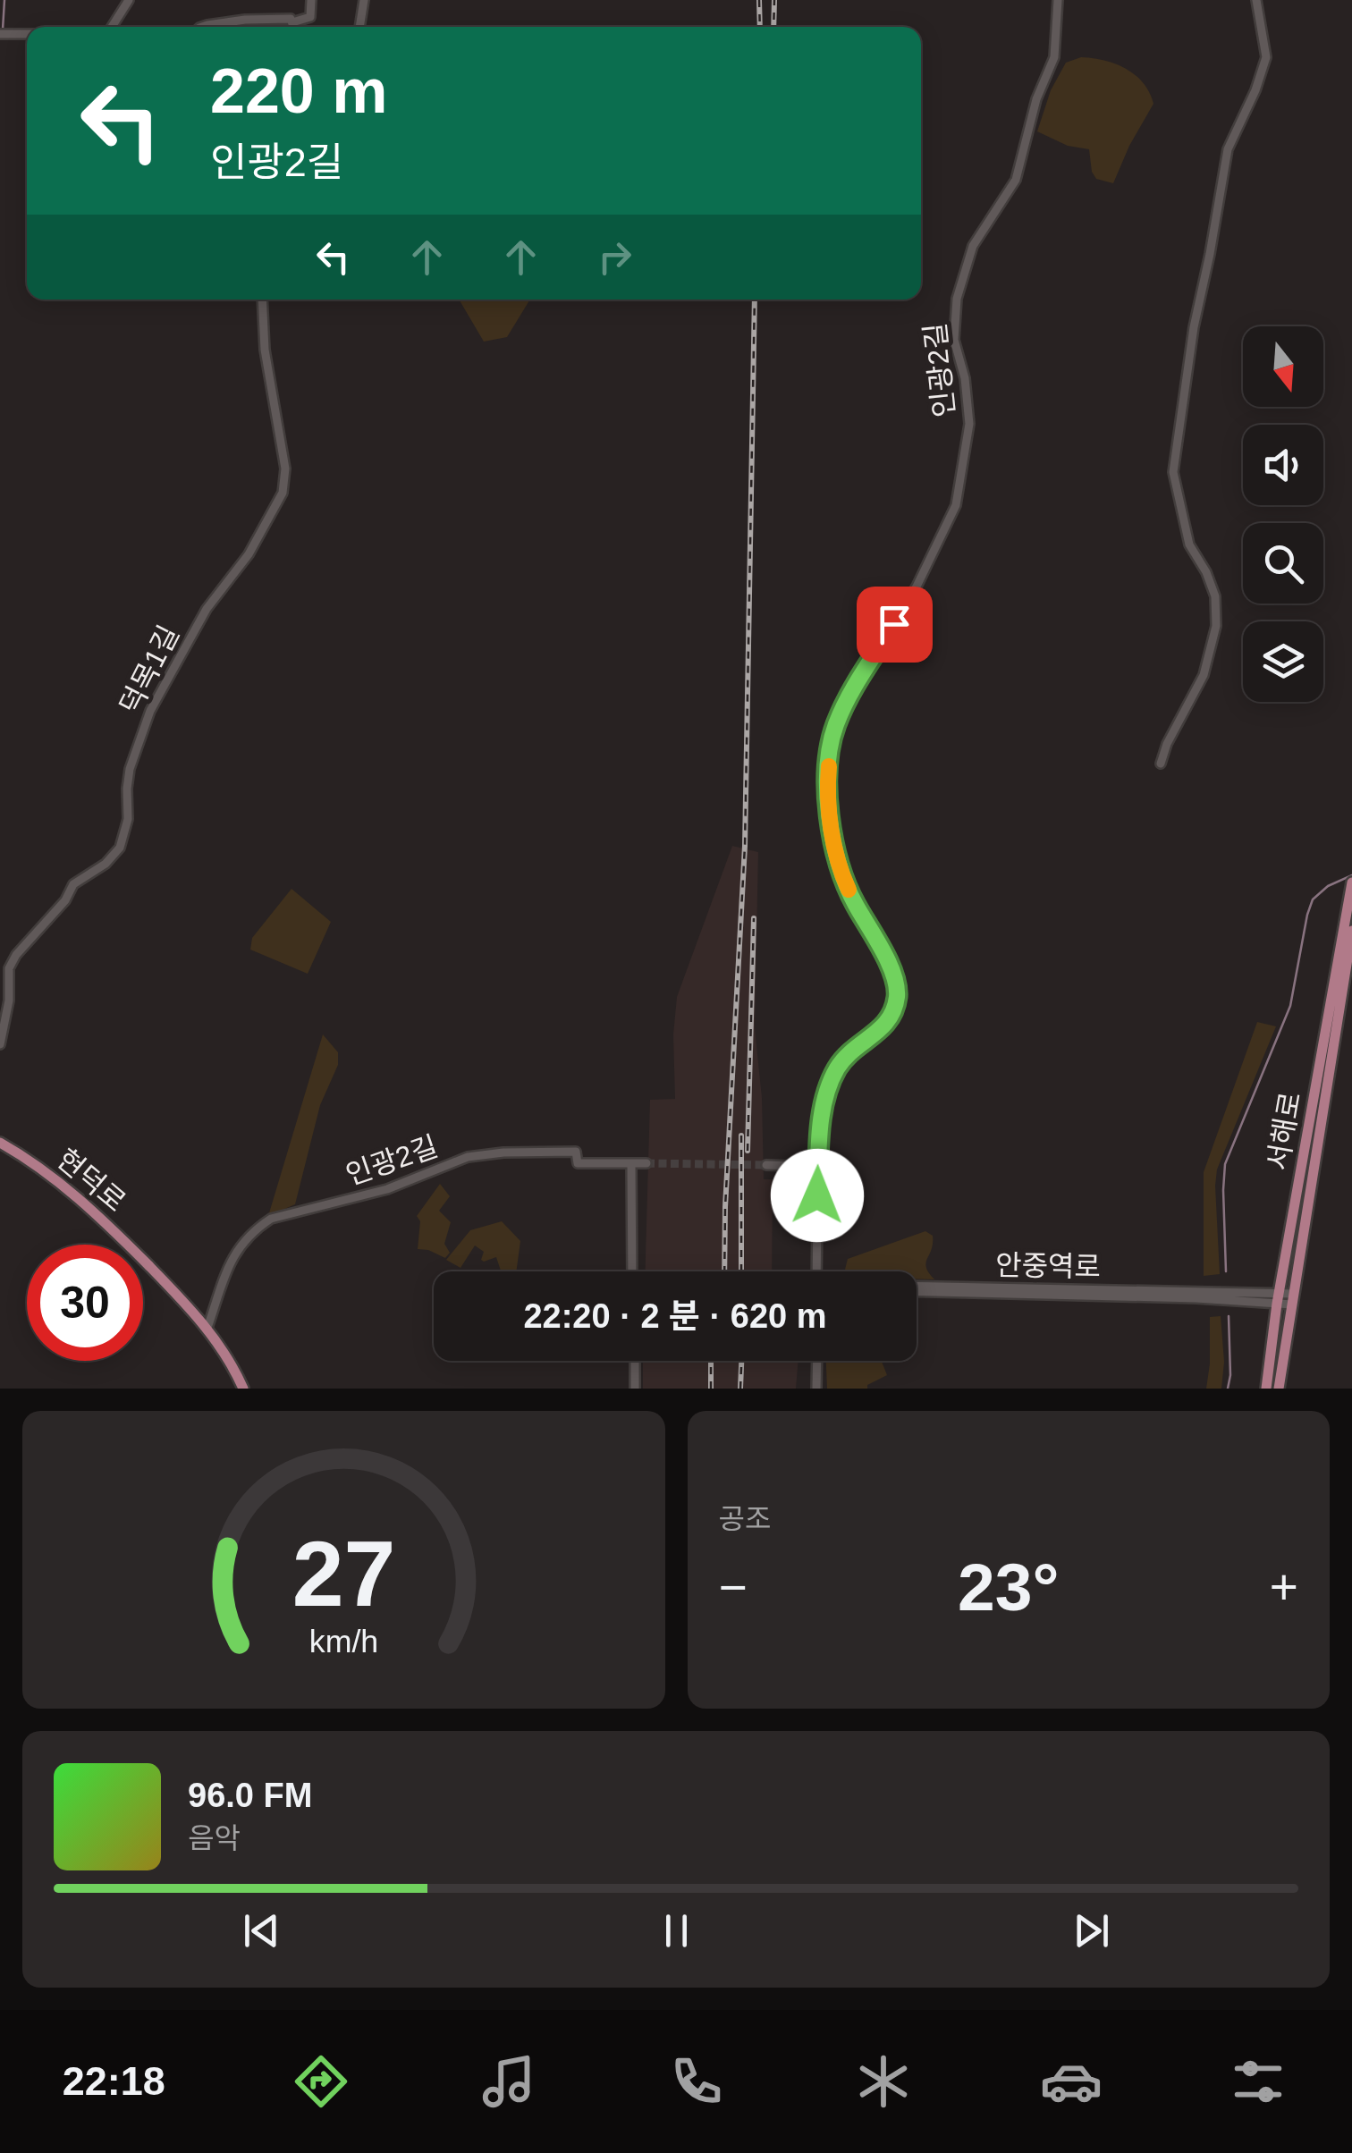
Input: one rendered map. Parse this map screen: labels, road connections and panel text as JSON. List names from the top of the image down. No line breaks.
{"streets":{"main road":["서해로","현덕로"],"street":["인광2길","덕목1길","안중역로"]},"crossings":[["인광2길","현덕로"],["서해로","안중역로"]],"north":"bottom","page":{"turn":["220 m","인광2길"],"limit":"30","trip":"22:20 · 2 분 · 620 m","tile":"공조","heat":["−","23°","+"],"song":["96.0 FM","음악"],"tabs":"22:18","gauge":["27","km/h"]}}
